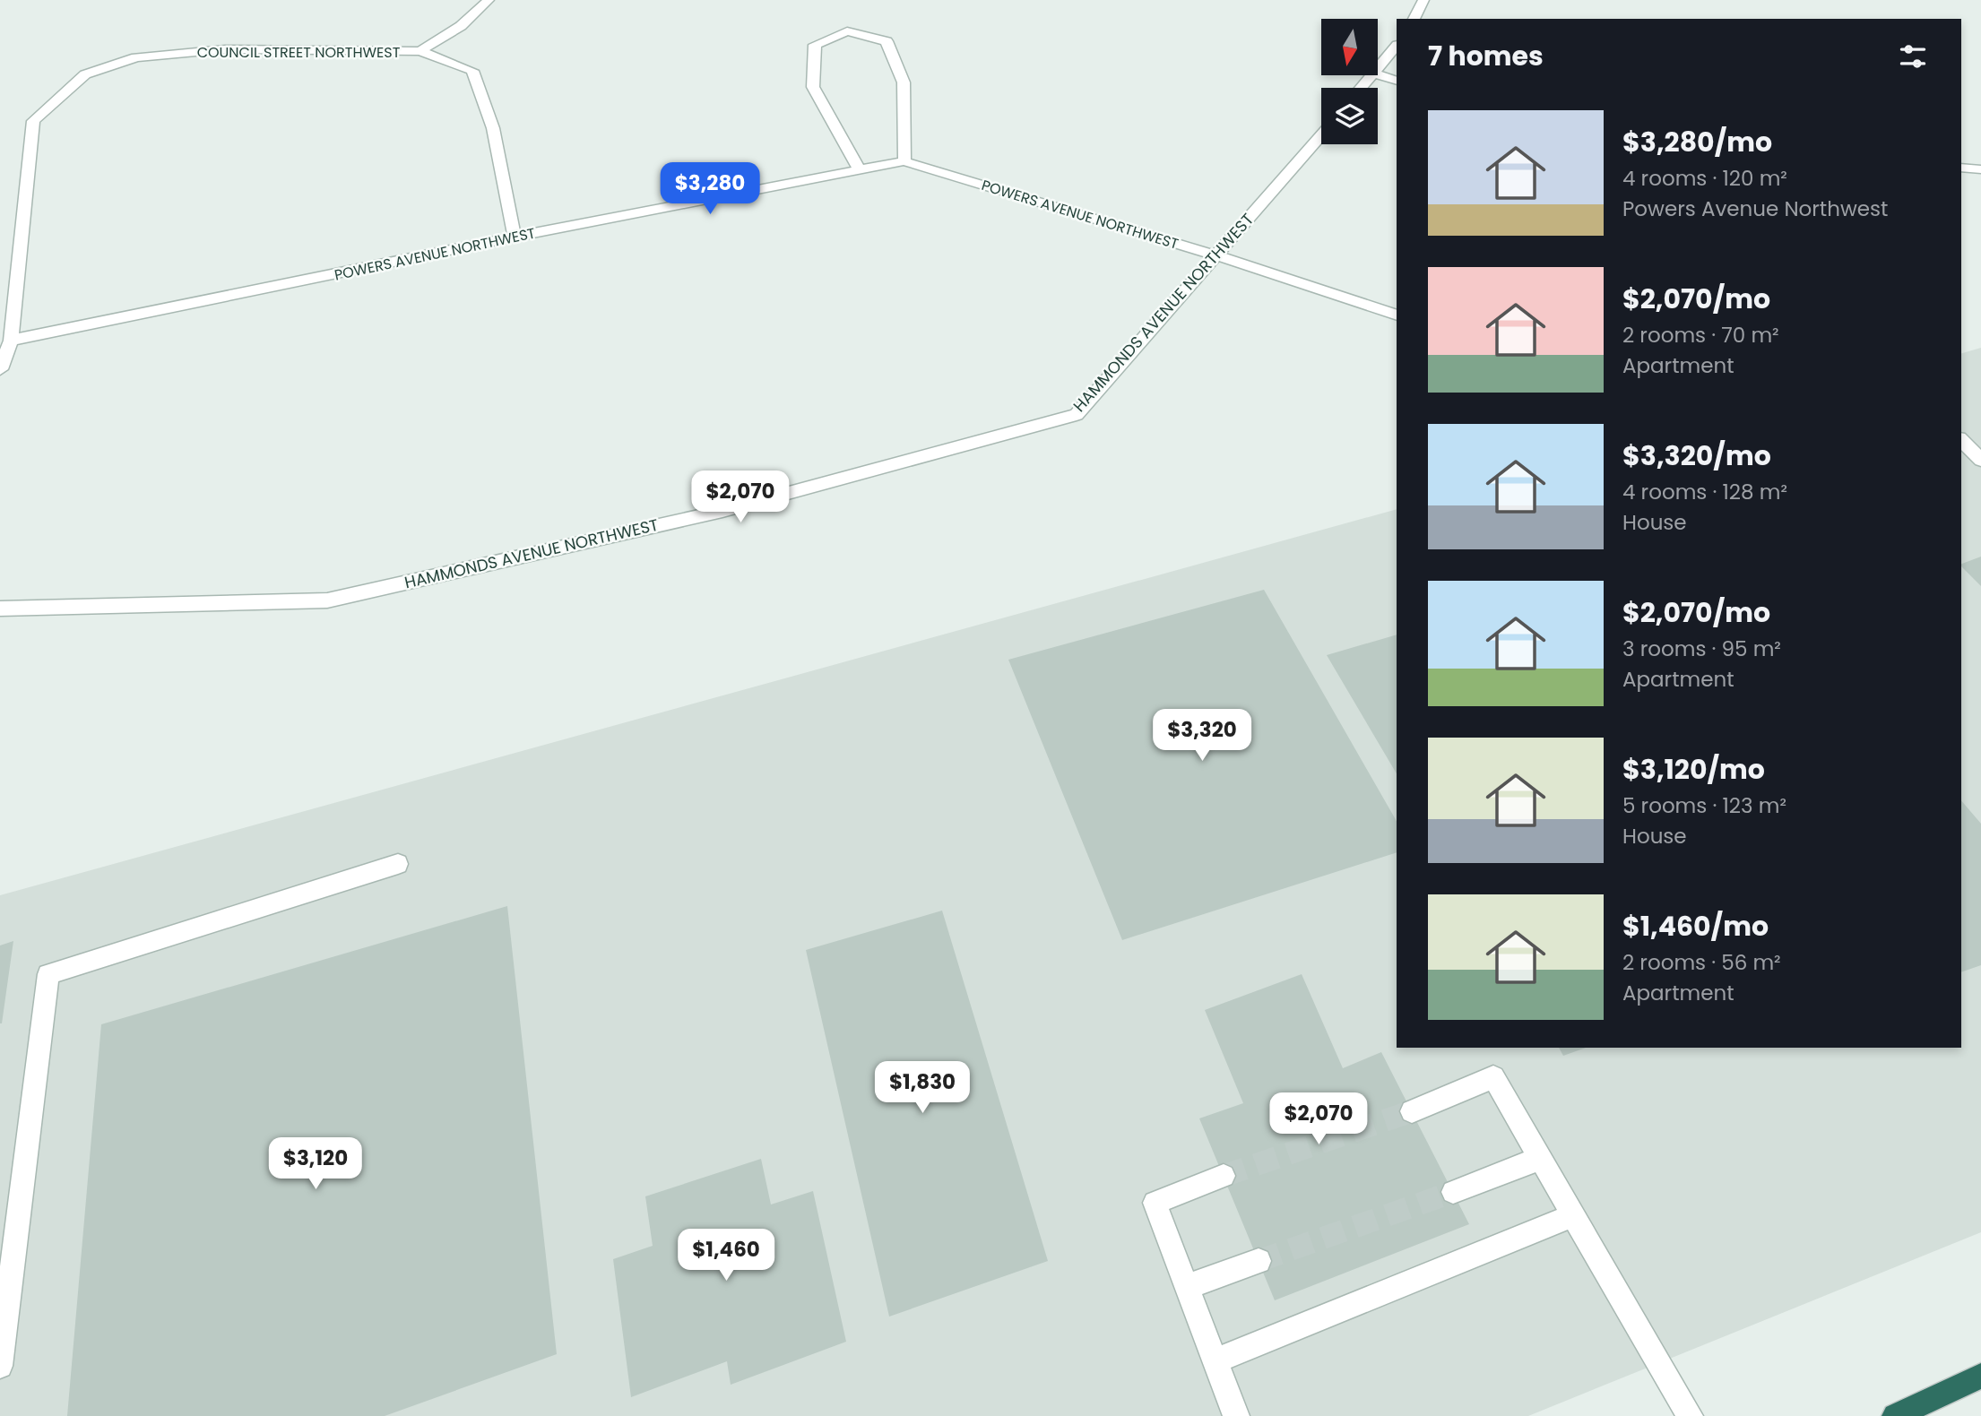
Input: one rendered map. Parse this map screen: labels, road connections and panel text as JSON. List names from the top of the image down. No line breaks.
{"streets":{"street":["COUNCIL STREET NORTHWEST","POWERS AVENUE NORTHWEST","HAMMONDS AVENUE NORTHWEST"]},"crossings":[["COUNCIL STREET NORTHWEST","POWERS AVENUE NORTHWEST"],["POWERS AVENUE NORTHWEST","HAMMONDS AVENUE NORTHWEST"]],"north":"bottom","page":{"heading":"7 homes","list":[{"name":"$3,280/mo","note":"4 rooms · 120 m² · Powers Avenue Northwest"},{"name":"$2,070/mo","note":"2 rooms · 70 m² · Apartment"},{"name":"$3,320/mo","note":"4 rooms · 128 m² · House"},{"name":"$2,070/mo","note":"3 rooms · 95 m² · Apartment"},{"name":"$3,120/mo","note":"5 rooms · 123 m² · House"},{"name":"$1,460/mo","note":"2 rooms · 56 m² · Apartment"}],"price":["$3,280","$2,070","$3,320","$1,830","$2,070","$3,120","$1,460"]}}
